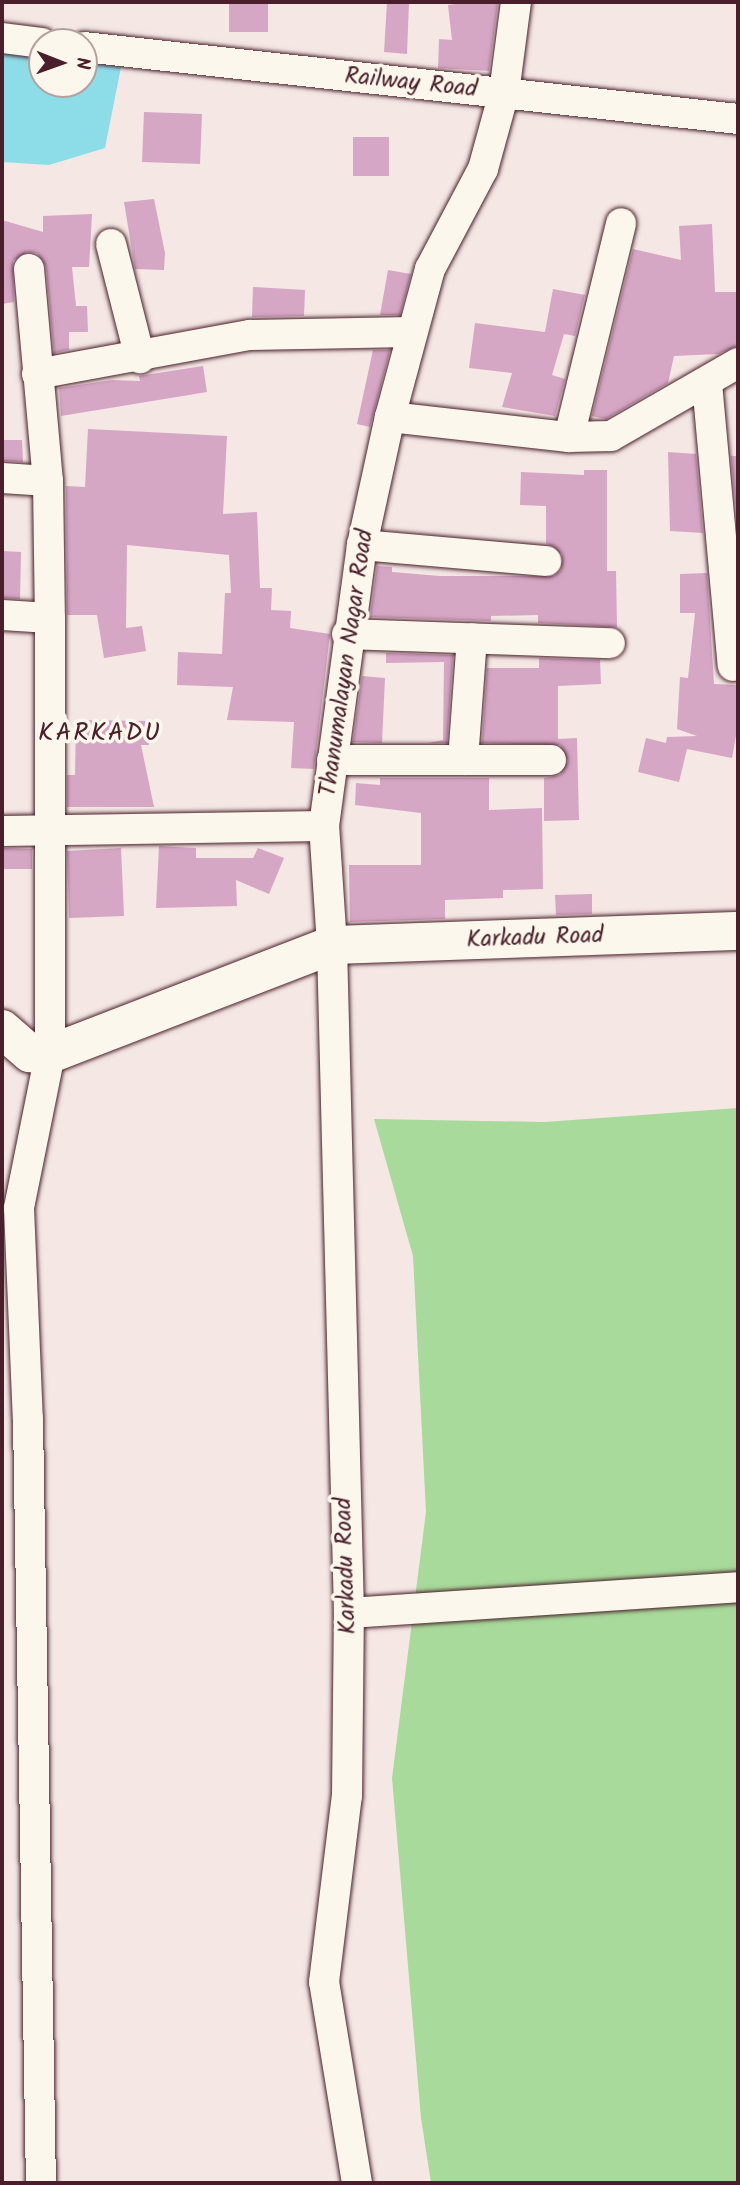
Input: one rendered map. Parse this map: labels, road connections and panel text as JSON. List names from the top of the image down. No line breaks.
{"streets":{"street":["Railway Road","Thanumalayan Nagar Road","Karkadu Road"]},"crossings":[["Railway Road","Thanumalayan Nagar Road"],["Thanumalayan Nagar Road","Karkadu Road"]],"districts":["KARKADU"],"north":"right"}
